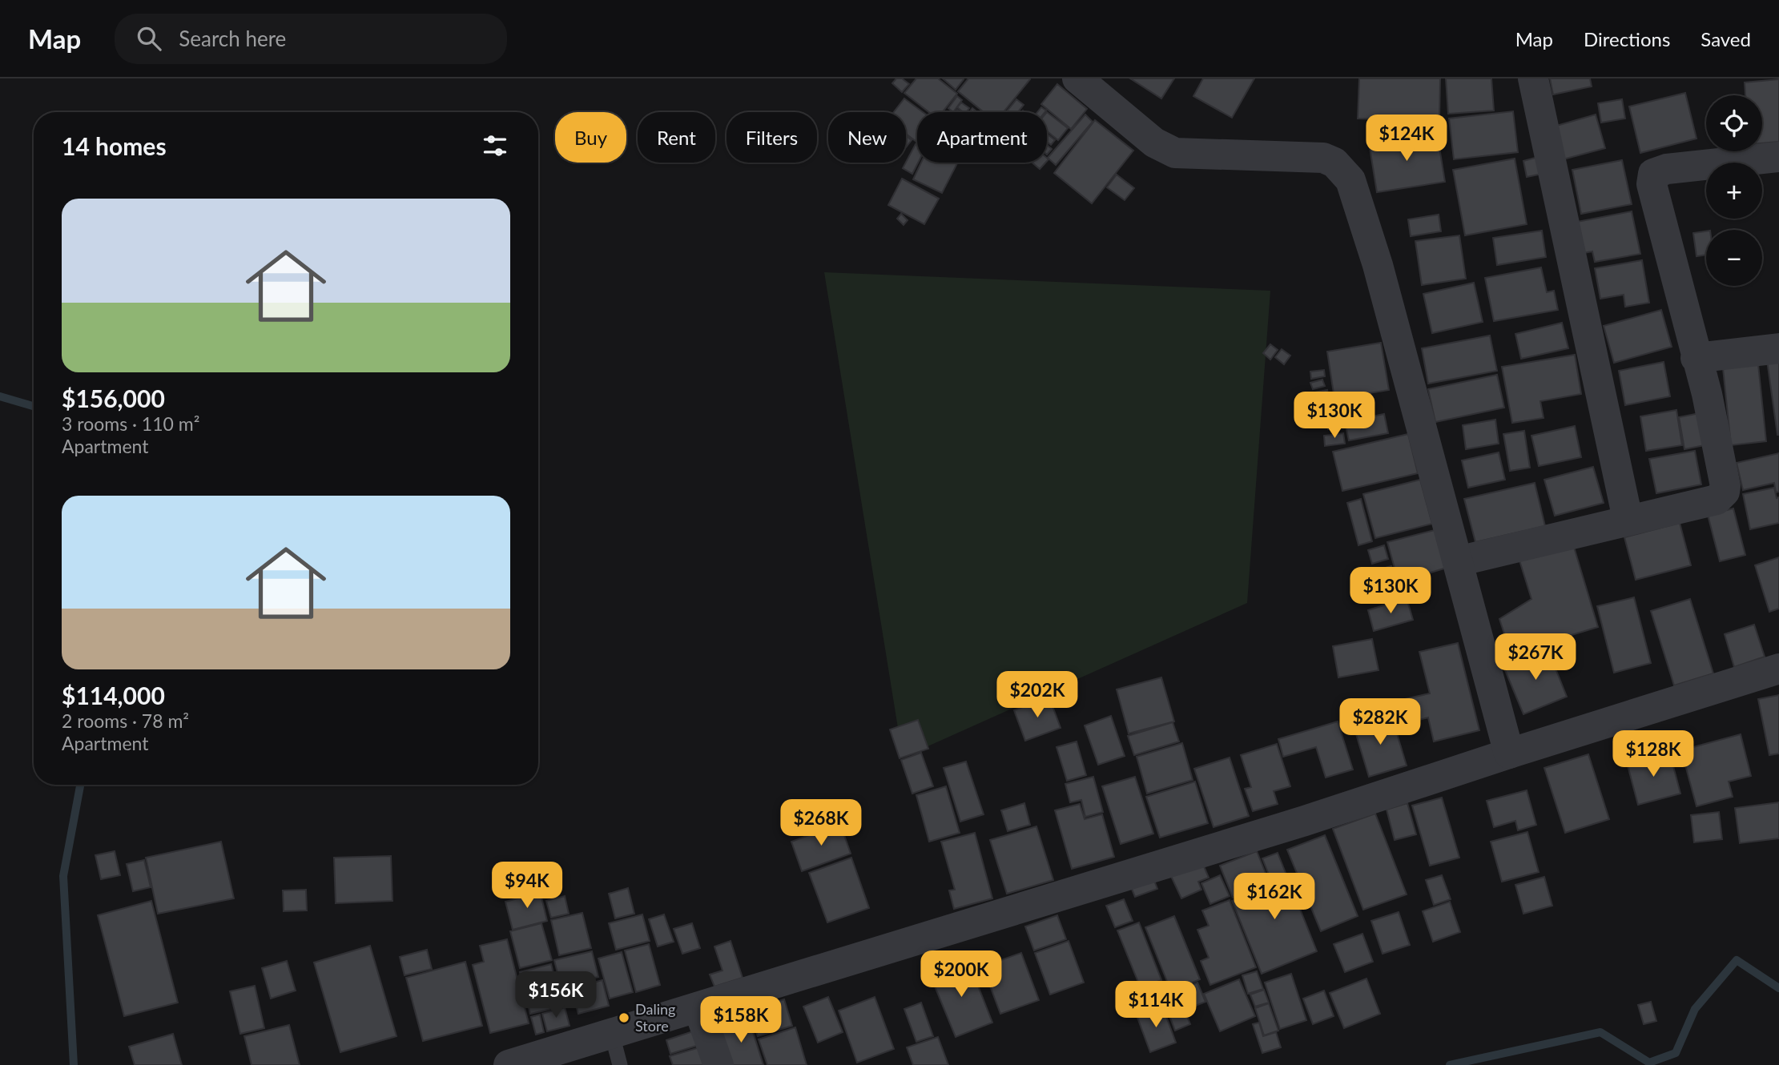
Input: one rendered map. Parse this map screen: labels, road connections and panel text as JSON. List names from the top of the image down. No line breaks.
{"places":["Daling Store"],"page":{"header":"Map","search":"Search here","nav":["Map","Directions","Saved"],"map_buttons":["+","−"],"chip":["Buy","Rent","Filters","New","Apartment"],"heading":"14 homes","price":["$124K","$130K","$130K","$267K","$202K","$282K","$128K","$268K","$94K","$162K","$200K","$156K","$114K","$158K"],"list":[{"name":"$156,000","note":"3 rooms · 110 m² · Apartment"},{"name":"$114,000","note":"2 rooms · 78 m² · Apartment"}]}}
